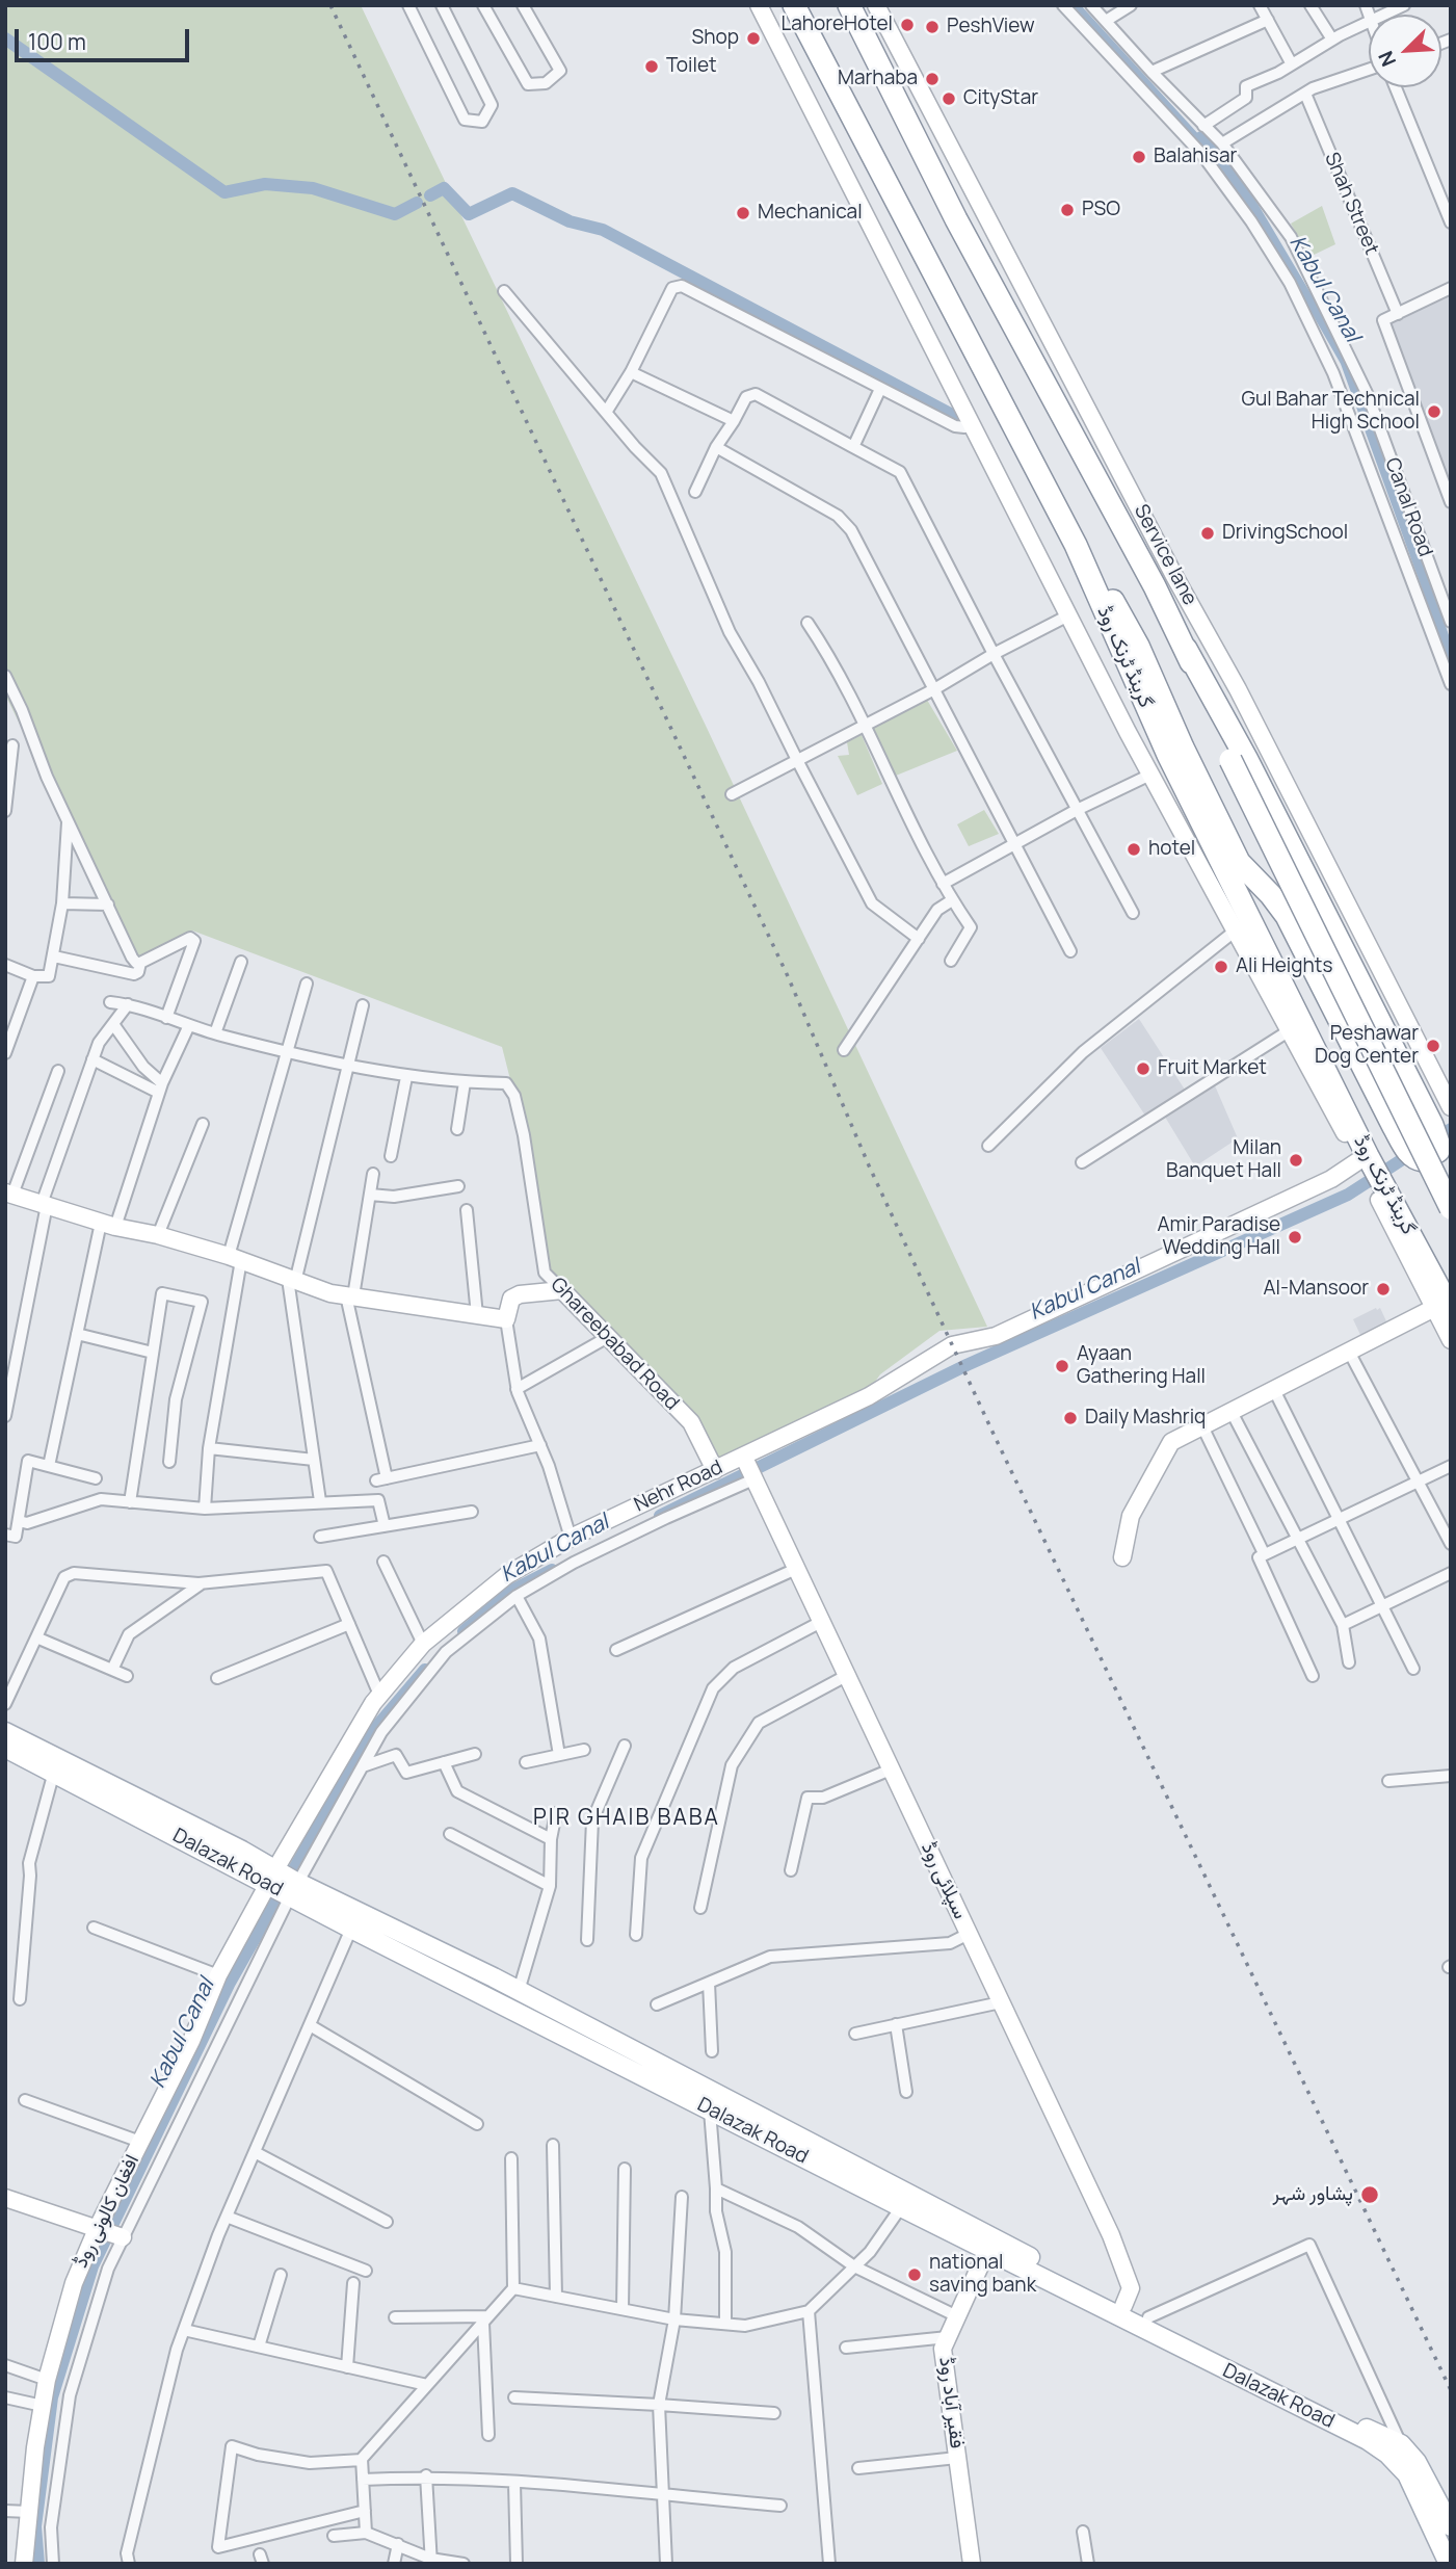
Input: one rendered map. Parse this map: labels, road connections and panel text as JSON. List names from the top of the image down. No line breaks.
{"streets":{"highway":["گرینڈ ٹرنک روڈ"],"main road":["Dalazak Road"],"street":["Shah Street","Canal Road","Service lane","Ghareebabad Road","Nehr Road","سپلائی روڈ","افغان کالونی روڈ","فقیر آباد روڈ"]},"crossings":[["گرینڈ ٹرنک روڈ","Nehr Road"],["Ghareebabad Road","Nehr Road"],["Nehr Road","Dalazak Road"],["Nehr Road","سپلائی روڈ"],["Nehr Road","افغان کالونی روڈ"],["Dalazak Road","سپلائی روڈ"],["Dalazak Road","افغان کالونی روڈ"],["Dalazak Road","فقیر آباد روڈ"]],"districts":["PIR GHAIB BABA"],"water":["Kabul Canal"],"places":["LahoreHotel","PeshView","Shop","Toilet","Marhaba","CityStar","Balahisar","PSO","Mechanical","Gul Bahar Technical High School","DrivingSchool","hotel","Ali Heights","Peshawar Dog Center","Fruit Market","Milan Banquet Hall","Amir Paradise Wedding Hall","Al-Mansoor","Ayaan Gathering Hall","Daily Mashriq","پشاور شہر","national saving bank"],"scale_bar":"100 m","north":"bottom left"}
